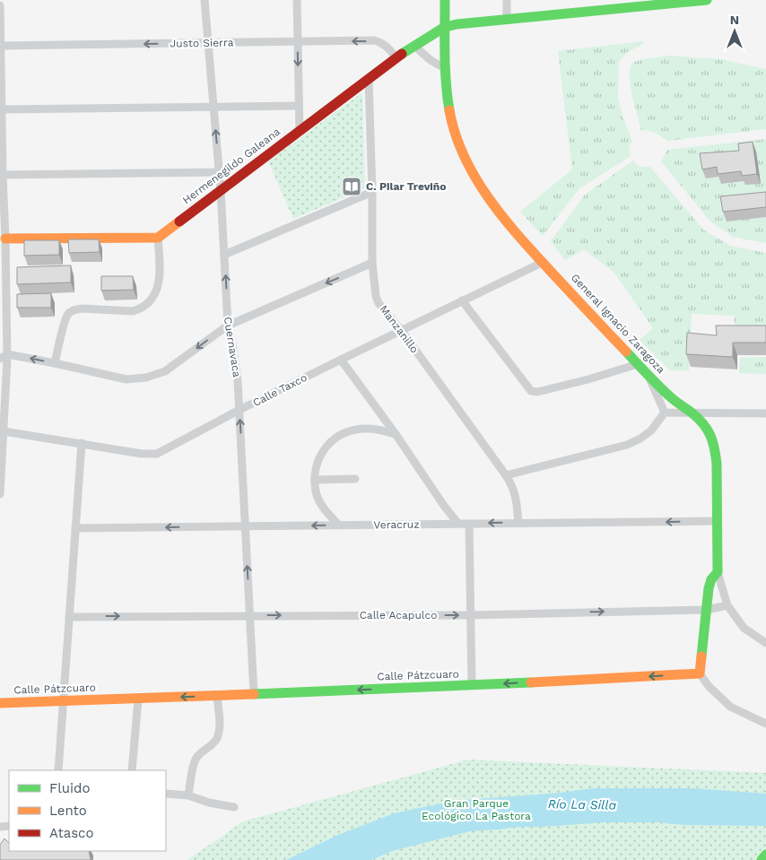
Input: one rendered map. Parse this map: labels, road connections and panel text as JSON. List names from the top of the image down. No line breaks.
{"streets":{"street":["Justo Sierra","Hermenegildo Galeana","General Ignacio Zaragoza","Manzanillo","Cuernavaca","Calle Taxco","Veracruz","Calle Acapulco","Calle Pátzcuaro"]},"crossings":[["Justo Sierra","Hermenegildo Galeana"],["Justo Sierra","Cuernavaca"],["Hermenegildo Galeana","General Ignacio Zaragoza"],["Hermenegildo Galeana","Manzanillo"],["Hermenegildo Galeana","Cuernavaca"],["General Ignacio Zaragoza","Calle Taxco"],["General Ignacio Zaragoza","Veracruz"],["General Ignacio Zaragoza","Calle Acapulco"],["General Ignacio Zaragoza","Calle Pátzcuaro"],["Manzanillo","Calle Taxco"],["Manzanillo","Veracruz"],["Cuernavaca","Calle Taxco"],["Cuernavaca","Veracruz"],["Cuernavaca","Calle Acapulco"],["Cuernavaca","Calle Pátzcuaro"]],"one_way":["Cuernavaca","Veracruz","Calle Acapulco","Calle Pátzcuaro"],"water":["Río La Silla"],"parks":["Gran Parque Ecológico La Pastora"],"places":{"library":["C. Pilar Treviño"]},"legend":["Fluido","Lento","Atasco"],"north":"top"}
